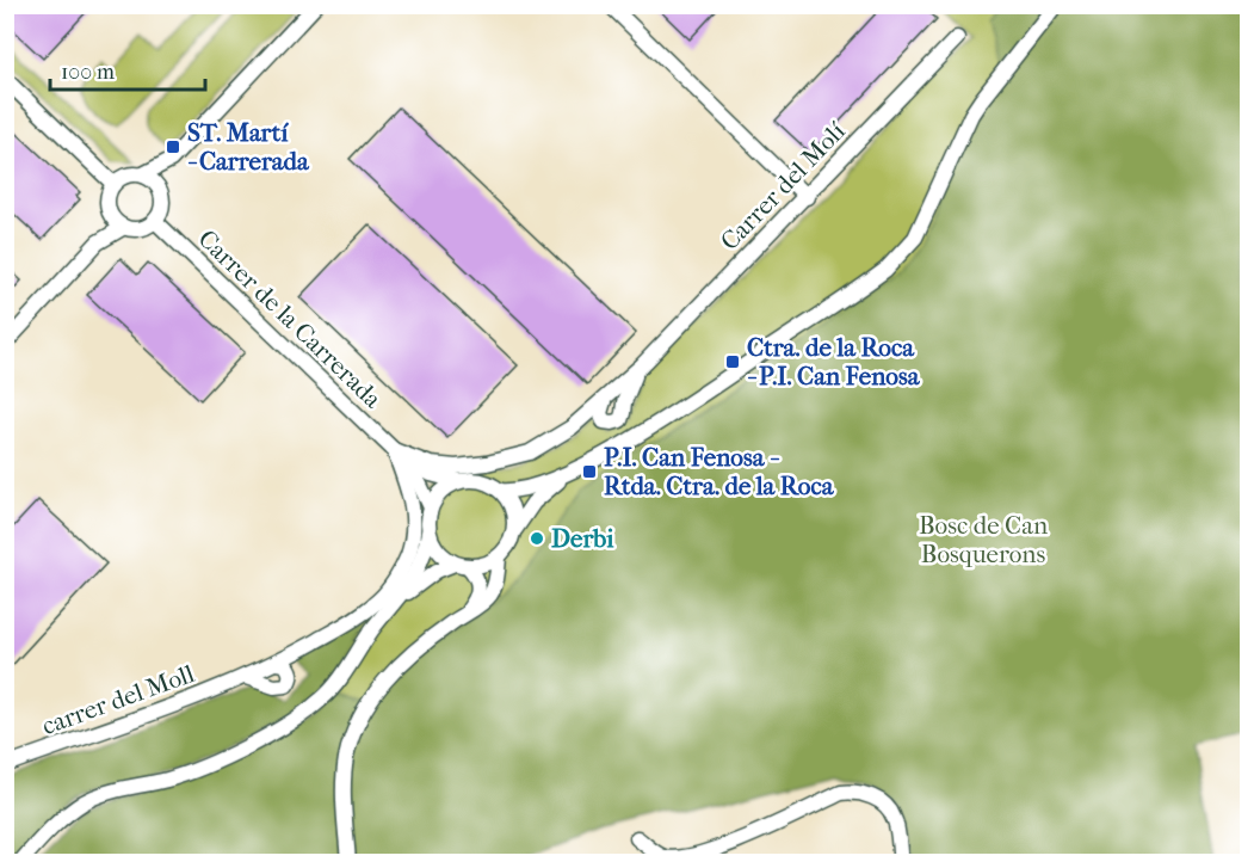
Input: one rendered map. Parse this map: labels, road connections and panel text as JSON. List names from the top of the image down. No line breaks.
{"streets":{"street":["Carrer del Molí","Carrer de la Carrerada","carrer del Moll"]},"crossings":[["Carrer del Molí","Carrer de la Carrerada"]],"parks":["Bosc de Can Bosquerons"],"places":{"transit":["ST. Martí - Carrerada","Ctra. de la Roca - P.I. Can Fenosa","P.I. Can Fenosa - Rtda. Ctra. de la Roca"],"other":["Derbi"]},"scale_bar":"100 m"}
